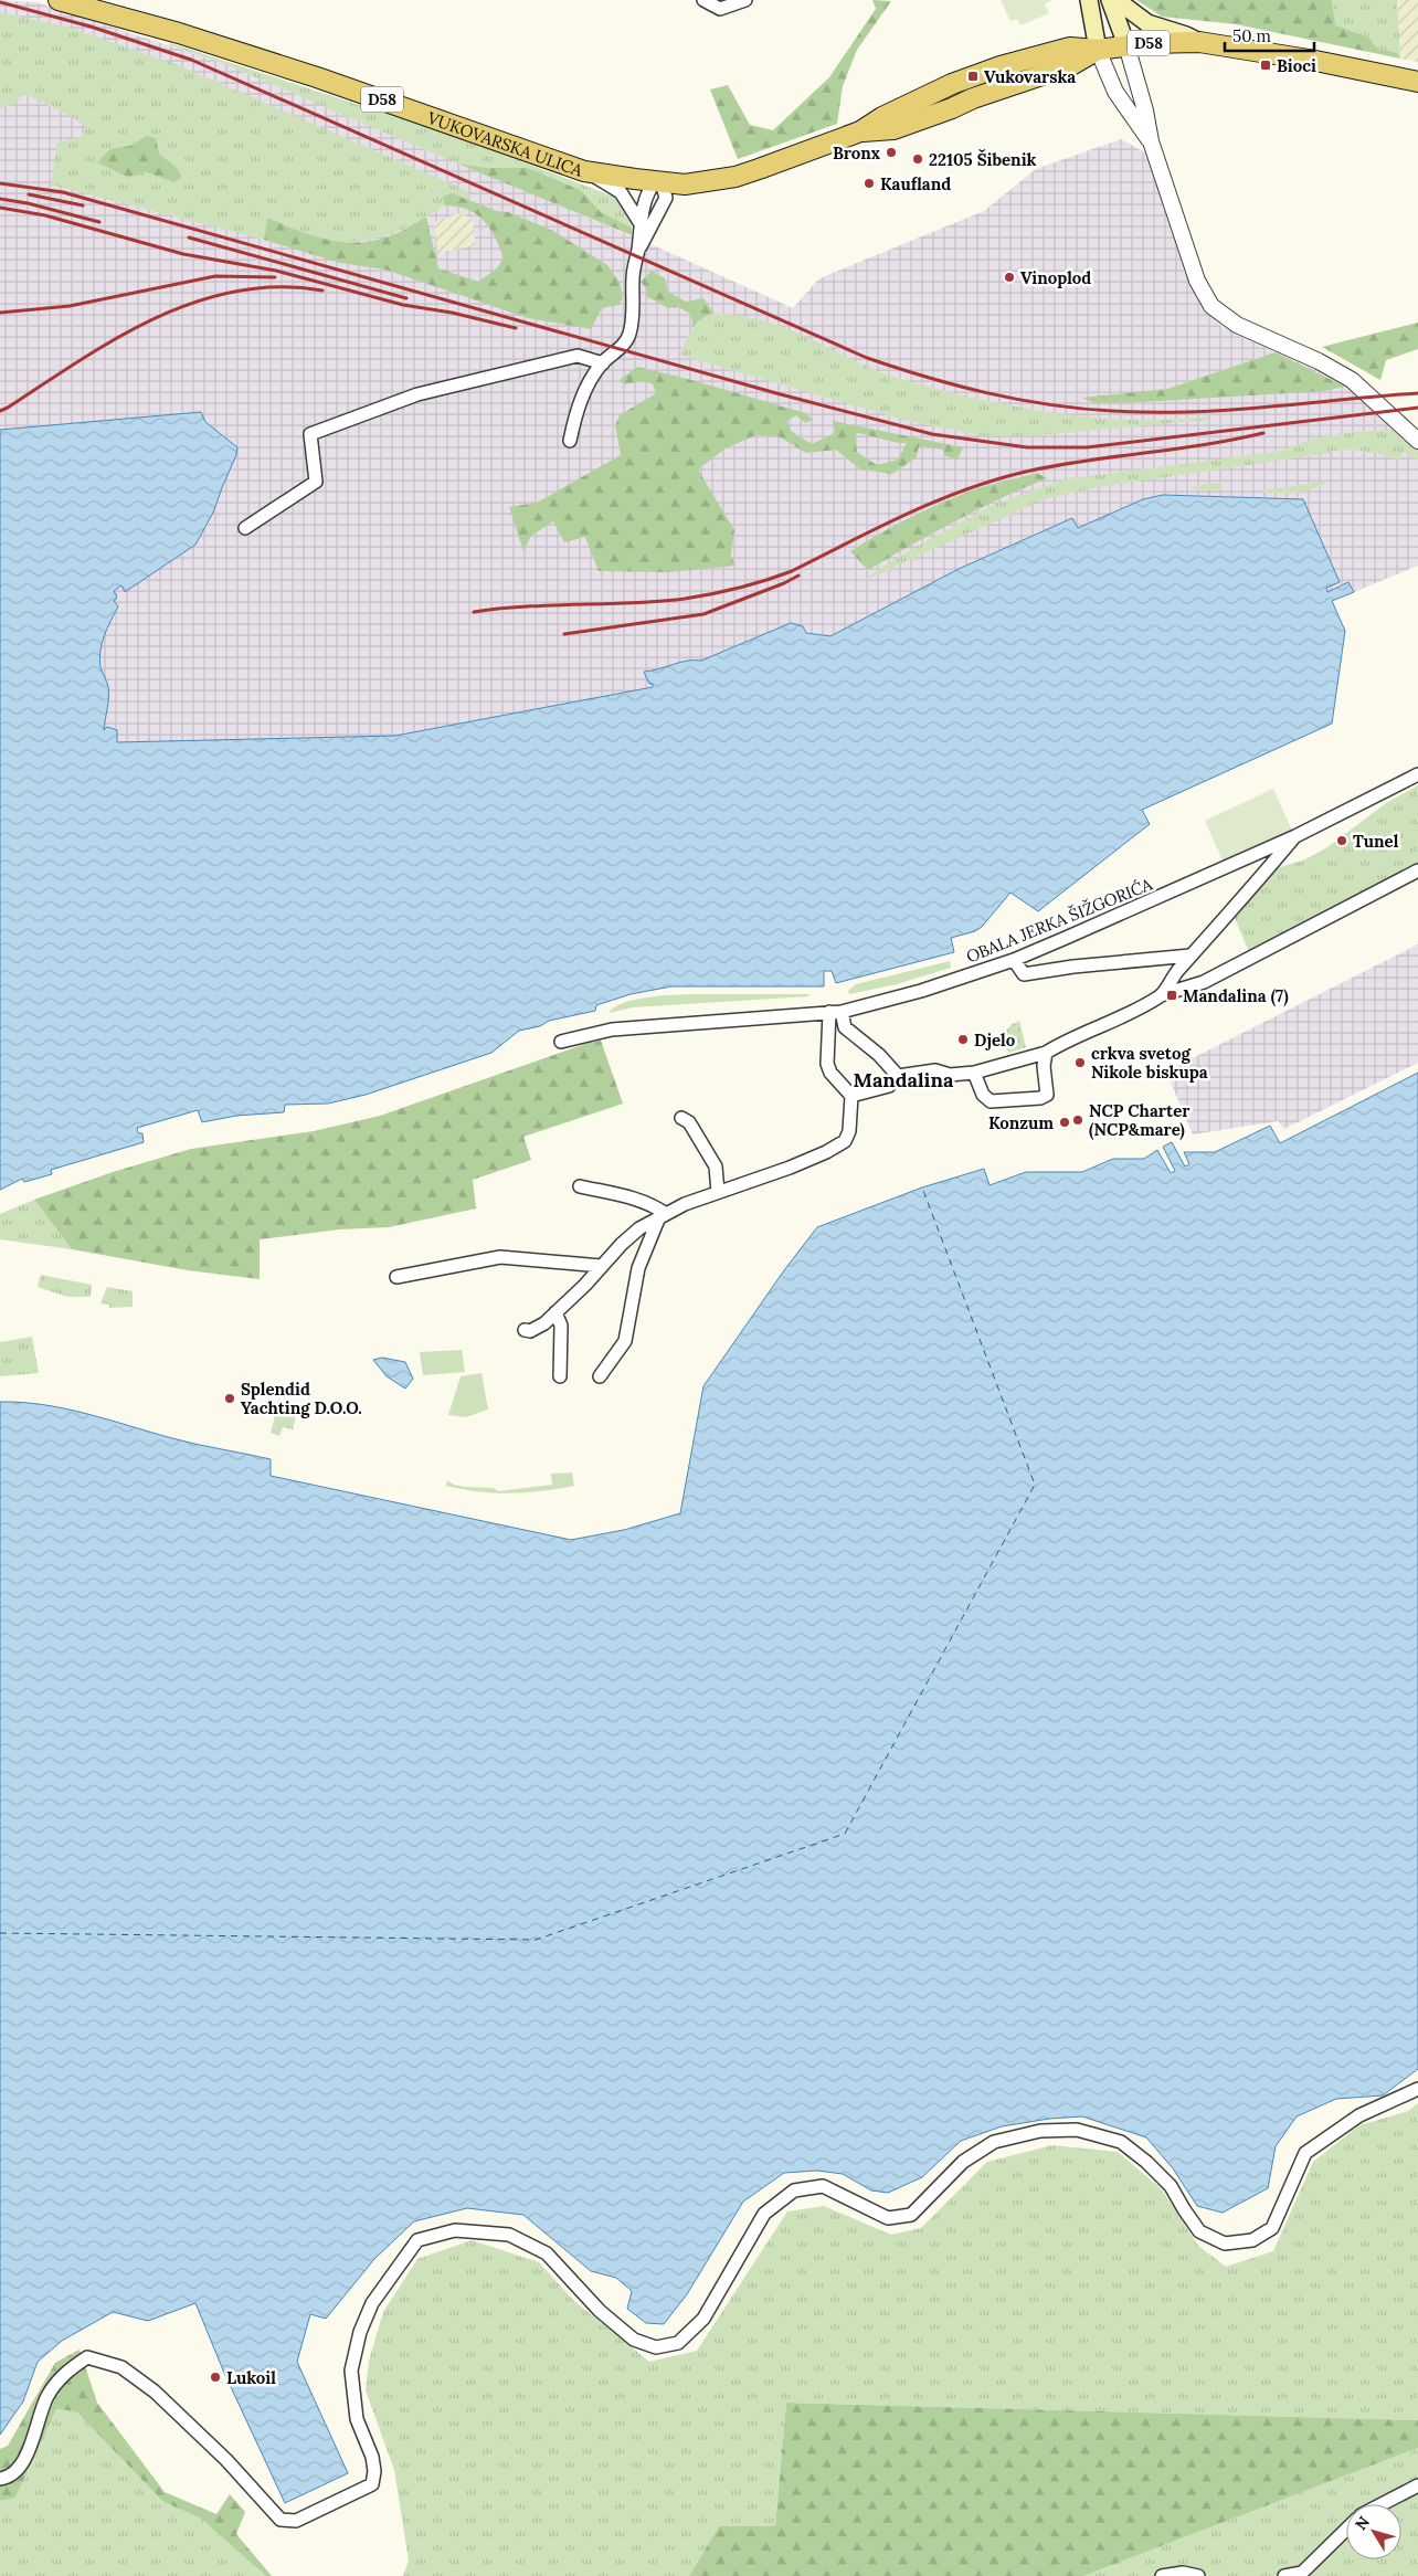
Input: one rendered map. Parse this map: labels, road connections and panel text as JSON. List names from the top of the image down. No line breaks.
{"streets":{"main road":["D58","VUKOVARSKA ULICA"],"street":["OBALA JERKA ŠIŽGORIĆA"]},"crossings":[["D58","VUKOVARSKA ULICA"]],"districts":["Mandalina"],"places":{"transit":["Bioci","Vukovarska","Mandalina (7)"],"other":["Bronx","22105 Šibenik","Kaufland","Vinoplod","Tunel","Djelo","crkva svetog Nikole biskupa","NCP Charter (NCP&mare)","Konzum","Splendid Yachting D.O.O.","Lukoil"]},"scale_bar":"50 m","north":"top left"}
